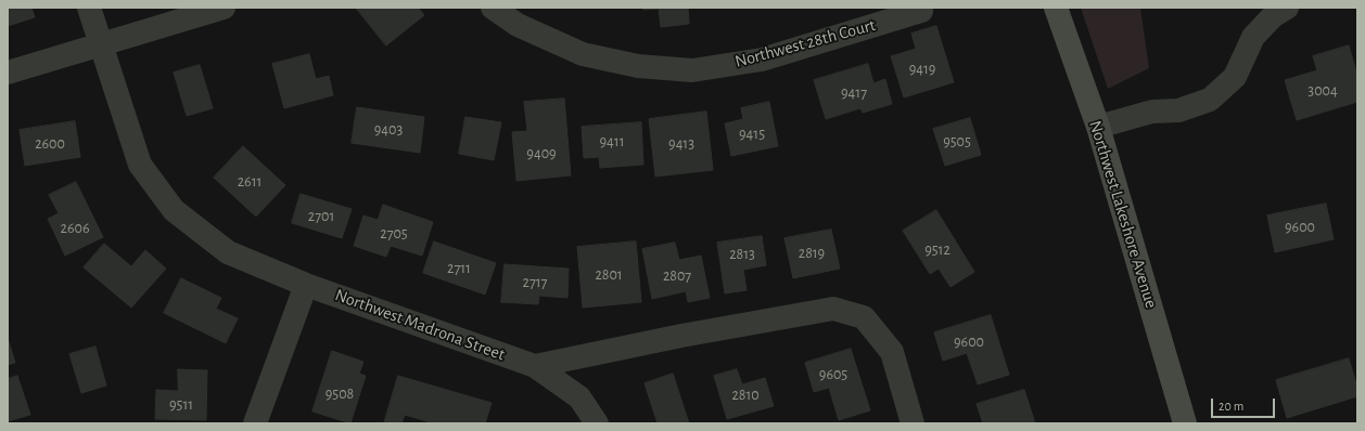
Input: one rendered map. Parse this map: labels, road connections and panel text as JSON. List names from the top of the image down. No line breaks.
{"streets":{"main road":["Northwest Lakeshore Avenue"],"street":["Northwest 28th Court","Northwest Madrona Street"]},"house_numbers":["9419","3004","9417","9403","9415","9411","9505","2600","9413","9409","2611","2701","9600","2606","2705","9512","2819","2813","2711","2801","2807","2717","9600","9605","9508","2810","9511"],"scale_bar":"20 m"}
